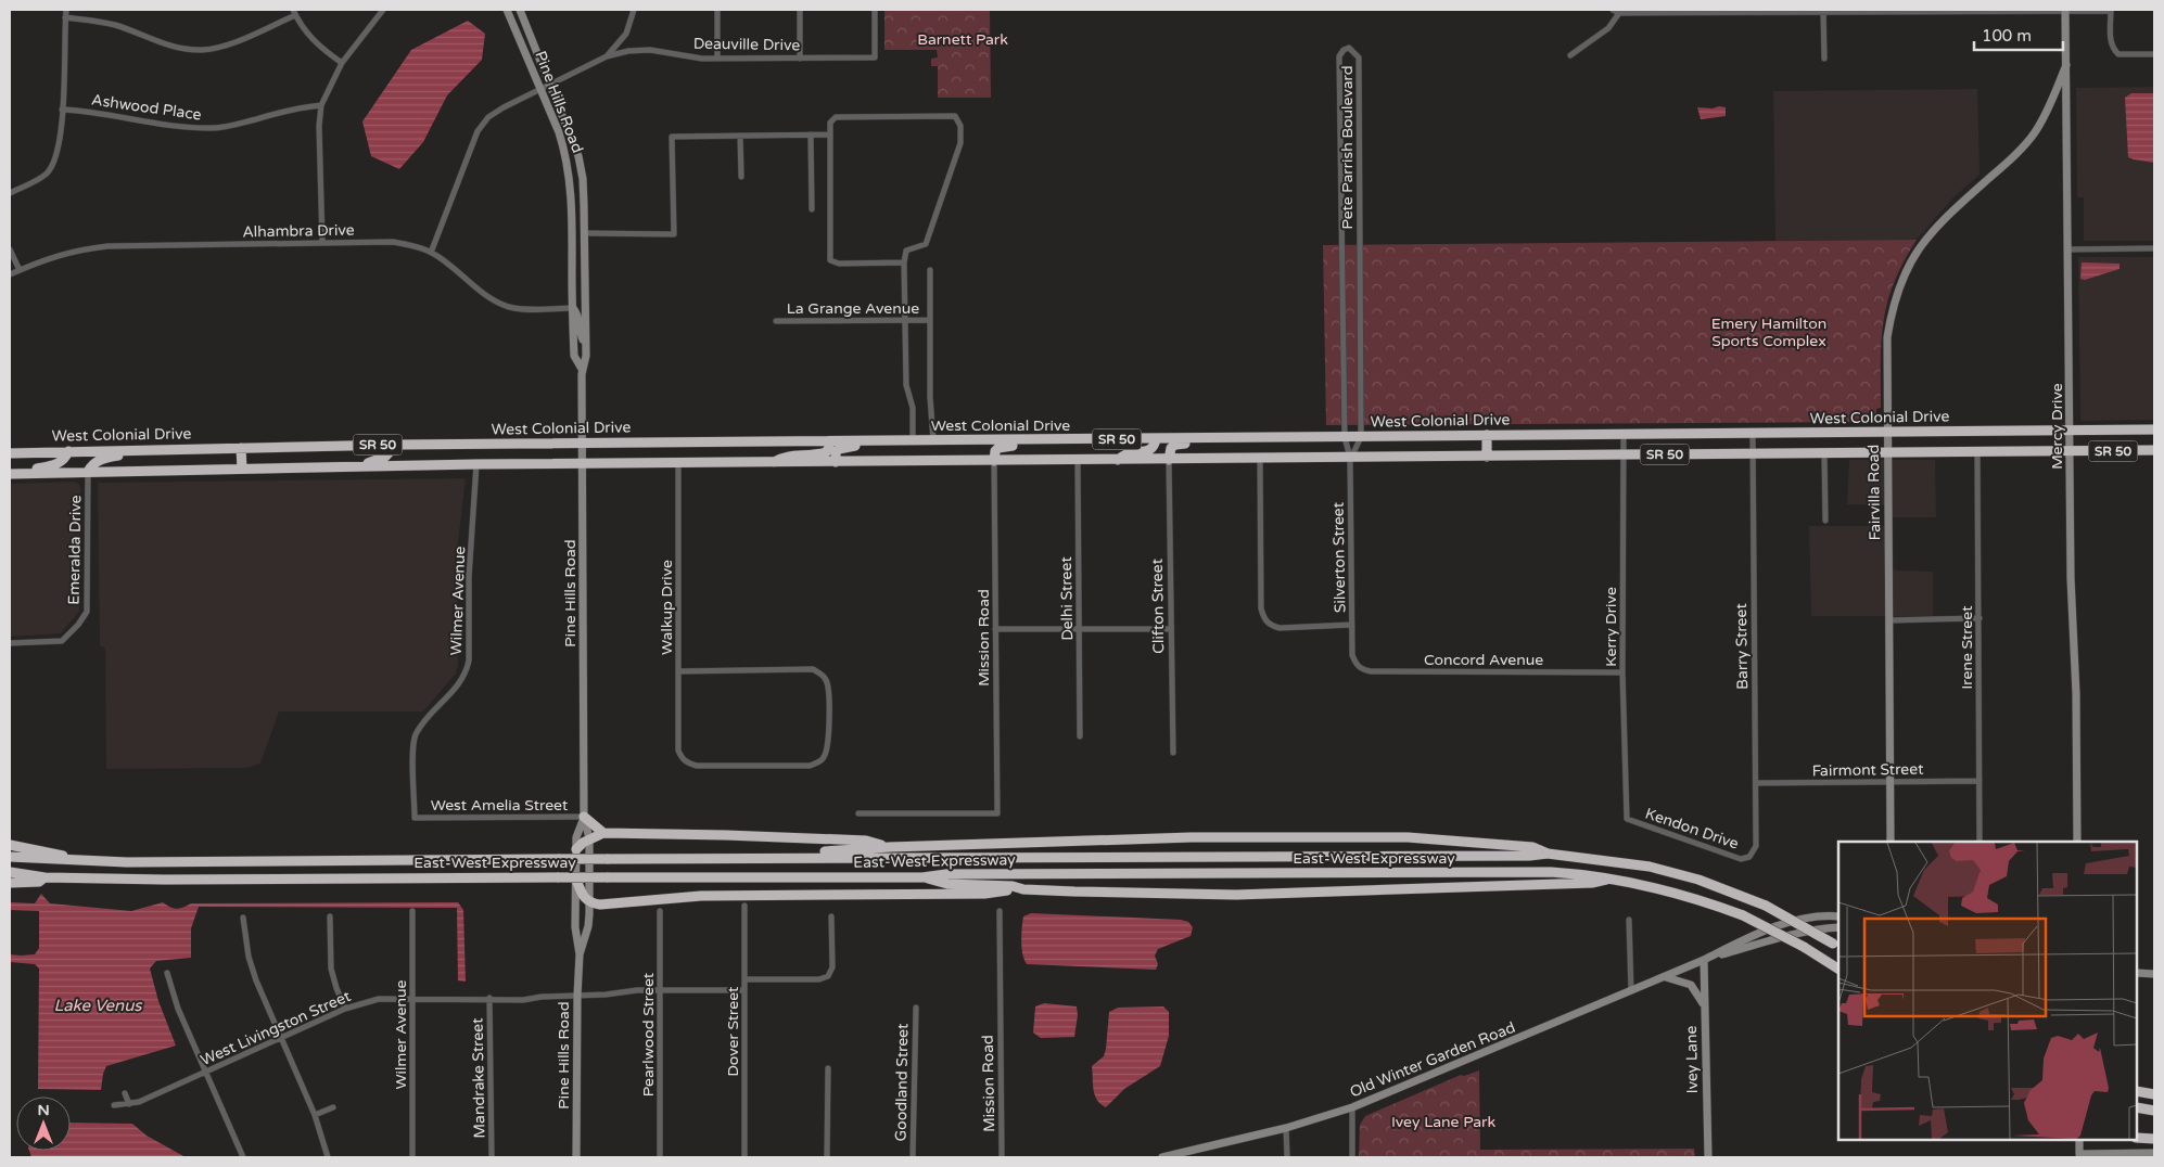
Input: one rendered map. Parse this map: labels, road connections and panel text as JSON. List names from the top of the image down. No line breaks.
{"streets":{"highway":["West Colonial Drive","SR 50","East-West Expressway"],"main road":["Pine Hills Road","Mercy Drive","Fairvilla Road","Old Winter Garden Road","Ivey Lane"],"street":["Deauville Drive","Ashwood Place","Pete Parrish Boulevard","Alhambra Drive","La Grange Avenue","Emeralda Drive","Silverton Street","Delhi Street","Wilmer Avenue","Clifton Street","Walkup Drive","Kerry Drive","Mission Road","Barry Street","Irene Street","Concord Avenue","Fairmont Street","West Amelia Street","Kendon Drive","West Livingston Street","Dover Street","Pearlwood Street","Mandrake Street","Goodland Street"]},"crossings":[["Deauville Drive","Pine Hills Road"],["Deauville Drive","Alhambra Drive"],["Pine Hills Road","Alhambra Drive"],["Pine Hills Road","West Colonial Drive"],["Pine Hills Road","SR 50"],["Pine Hills Road","West Amelia Street"],["Pine Hills Road","West Livingston Street"],["Pete Parrish Boulevard","West Colonial Drive"],["Pete Parrish Boulevard","SR 50"],["Pete Parrish Boulevard","Silverton Street"],["West Colonial Drive","Mercy Drive"],["West Colonial Drive","Fairvilla Road"],["West Colonial Drive","Kerry Drive"],["West Colonial Drive","Barry Street"],["Mercy Drive","SR 50"],["Mercy Drive","Fairvilla Road"],["SR 50","Fairvilla Road"],["SR 50","Emeralda Drive"],["SR 50","Silverton Street"],["SR 50","Delhi Street"],["SR 50","Wilmer Avenue"],["SR 50","Clifton Street"],["SR 50","Walkup Drive"],["SR 50","Kerry Drive"],["SR 50","Mission Road"],["SR 50","Barry Street"],["SR 50","Irene Street"],["Fairvilla Road","Fairmont Street"],["Silverton Street","Concord Avenue"],["Wilmer Avenue","West Amelia Street"],["Wilmer Avenue","West Livingston Street"],["Kerry Drive","Concord Avenue"],["Kerry Drive","Kendon Drive"],["Barry Street","Fairmont Street"],["Barry Street","Kendon Drive"],["Irene Street","Fairmont Street"],["West Livingston Street","Dover Street"],["West Livingston Street","Pearlwood Street"],["West Livingston Street","Mandrake Street"],["Old Winter Garden Road","Ivey Lane"]],"water":["Lake Venus"],"parks":["Barnett Park","Emery Hamilton Sports Complex","Ivey Lane Park"],"scale_bar":"100 m","north":"top"}
